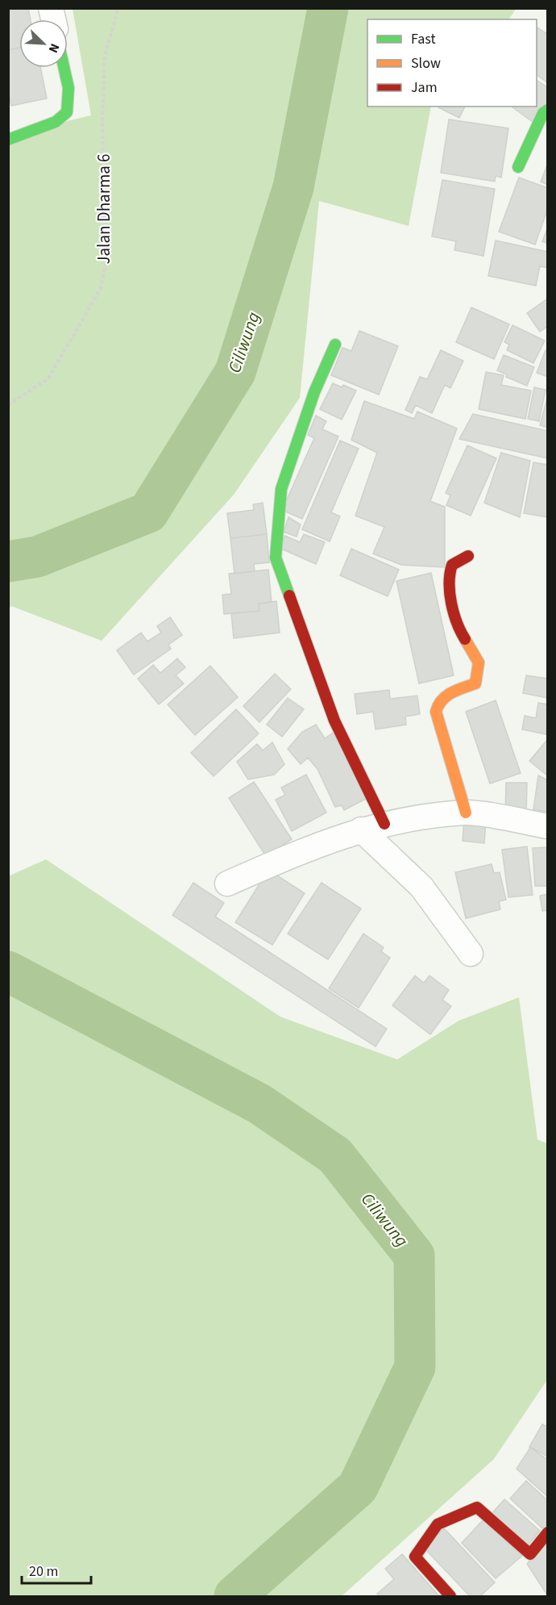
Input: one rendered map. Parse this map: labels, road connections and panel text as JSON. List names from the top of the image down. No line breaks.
{"streets":{"path":["Jalan Dharma 6"]},"water":["Ciliwung"],"legend":["Fast","Slow","Jam"],"scale_bar":"20 m","north":"bottom right"}
